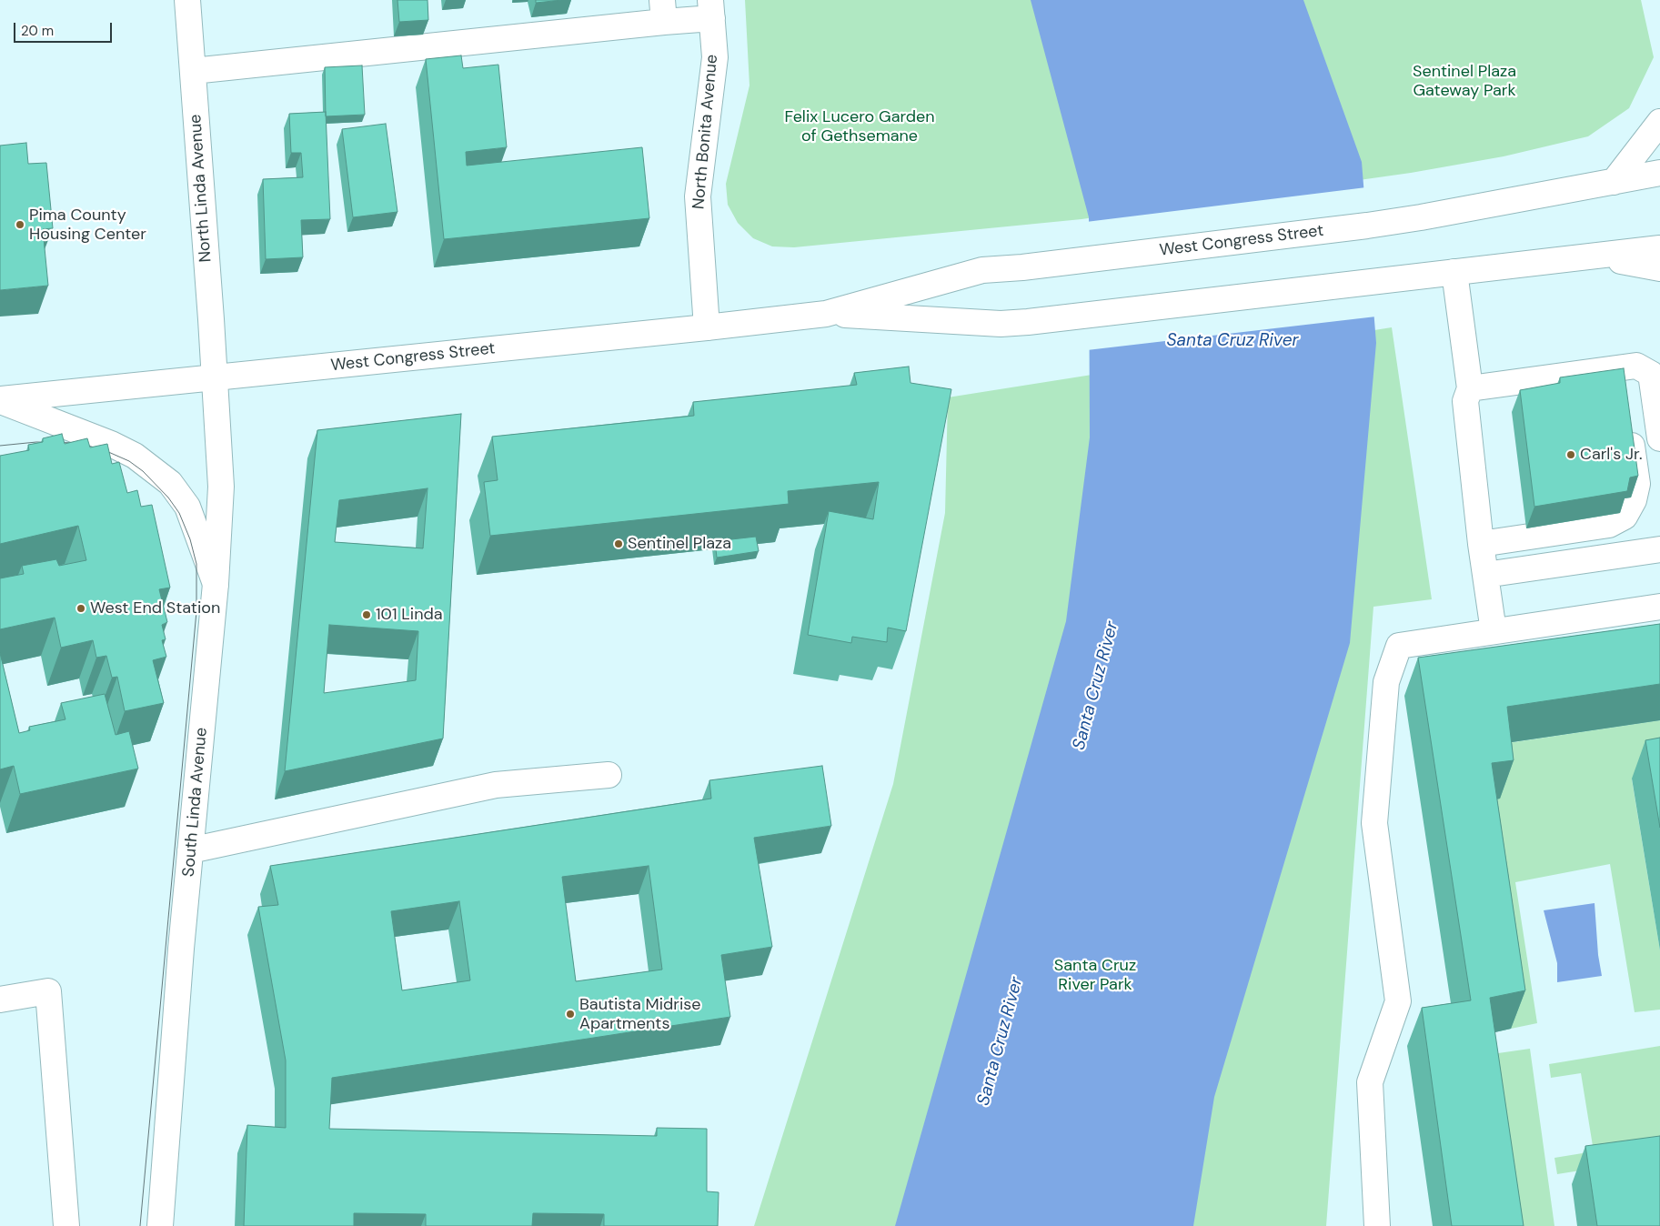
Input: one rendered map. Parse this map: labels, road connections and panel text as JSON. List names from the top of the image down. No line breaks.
{"streets":{"main road":["North Bonita Avenue","North Linda Avenue","West Congress Street","South Linda Avenue"]},"crossings":[["North Bonita Avenue","North Linda Avenue"],["North Bonita Avenue","West Congress Street"],["North Linda Avenue","West Congress Street"],["North Linda Avenue","South Linda Avenue"],["West Congress Street","South Linda Avenue"]],"water":["Santa Cruz River"],"parks":["Sentinel Plaza Gateway Park","Felix Lucero Garden of Gethsemane","Santa Cruz River Park"],"places":["Pima County Housing Center","Carl's Jr.","Sentinel Plaza","West End Station","101 Linda","Bautista Midrise Apartments"],"scale_bar":"20 m"}
